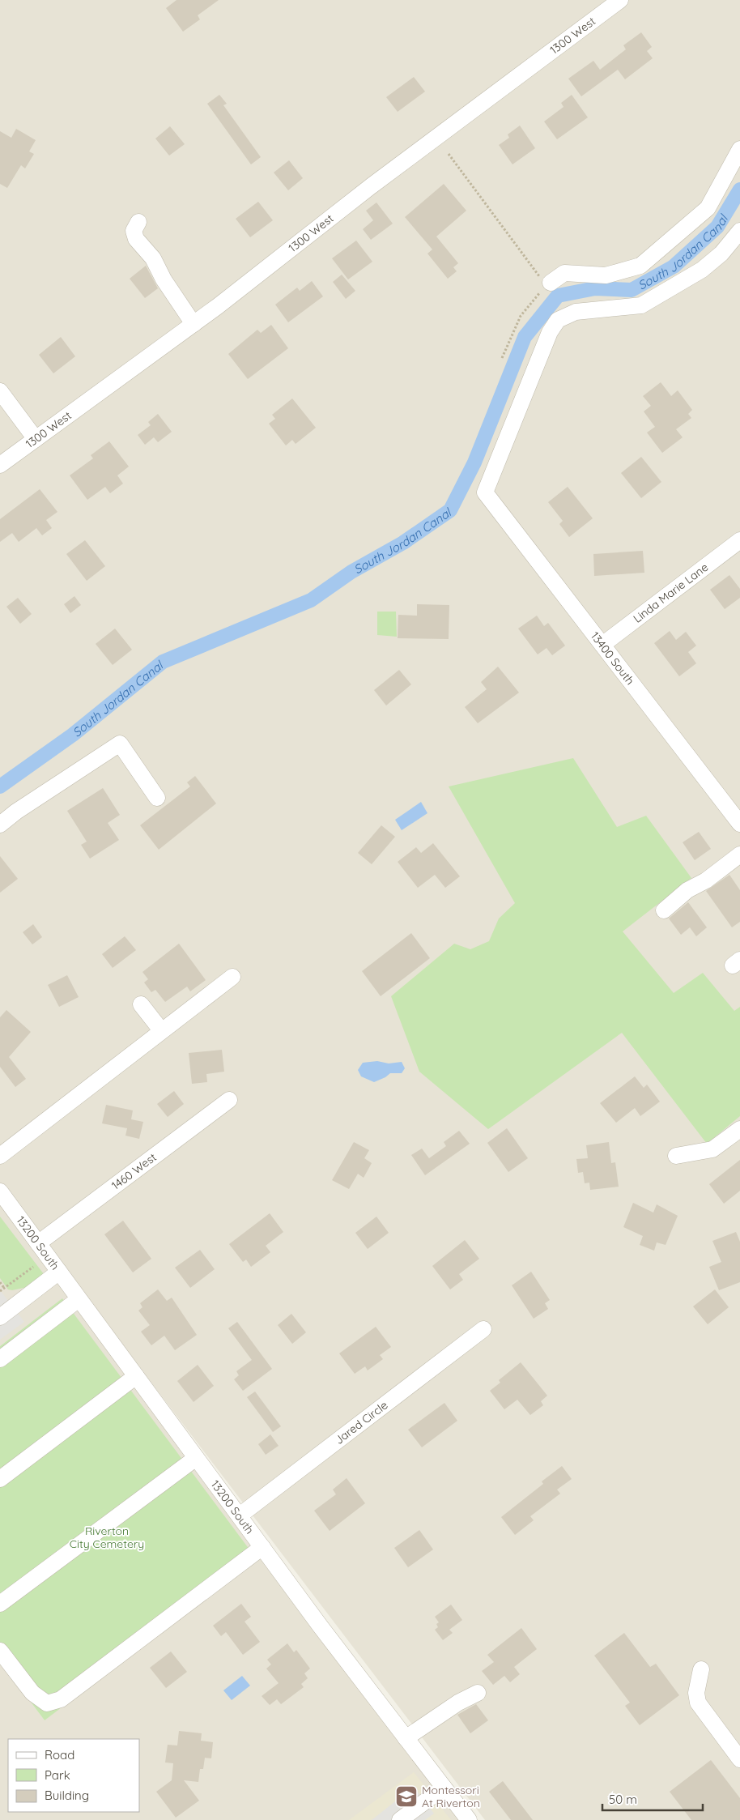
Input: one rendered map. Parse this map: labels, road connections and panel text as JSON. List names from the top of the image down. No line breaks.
{"streets":{"street":["1300 West","Linda Marie Lane","13400 South","1460 West","13200 South","Jared Circle"]},"crossings":[["Linda Marie Lane","13400 South"],["1460 West","13200 South"],["13200 South","Jared Circle"]],"water":["South Jordan Canal"],"parks":["Riverton City Cemetery"],"places":{"school or university":["Montessori At Riverton"]},"legend":["Road","Park","Building"],"scale_bar":"50 m"}
